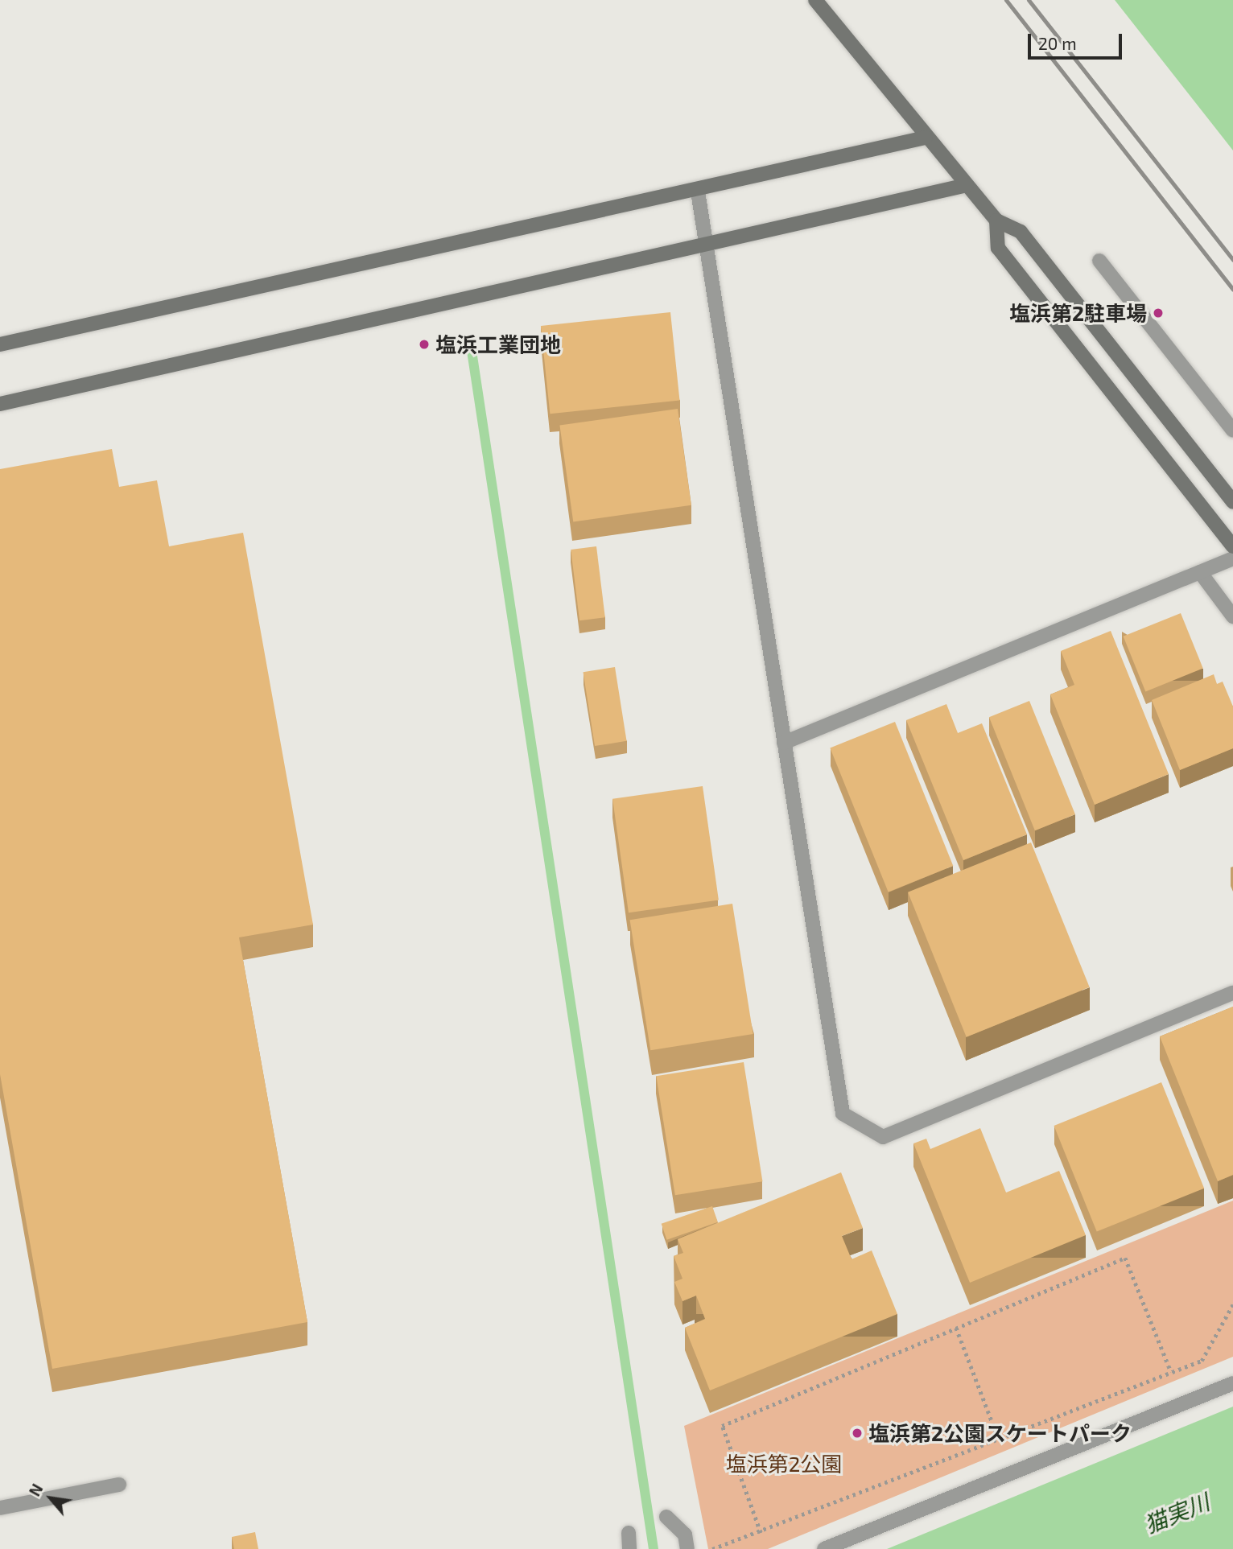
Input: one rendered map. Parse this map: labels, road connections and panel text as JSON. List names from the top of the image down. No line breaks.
{"water":["猫実川"],"parks":["塩浜第2公園"],"places":["塩浜第2駐車場","塩浜工業団地","塩浜第2公園スケートパーク"],"scale_bar":"20 m","north":"top left"}
